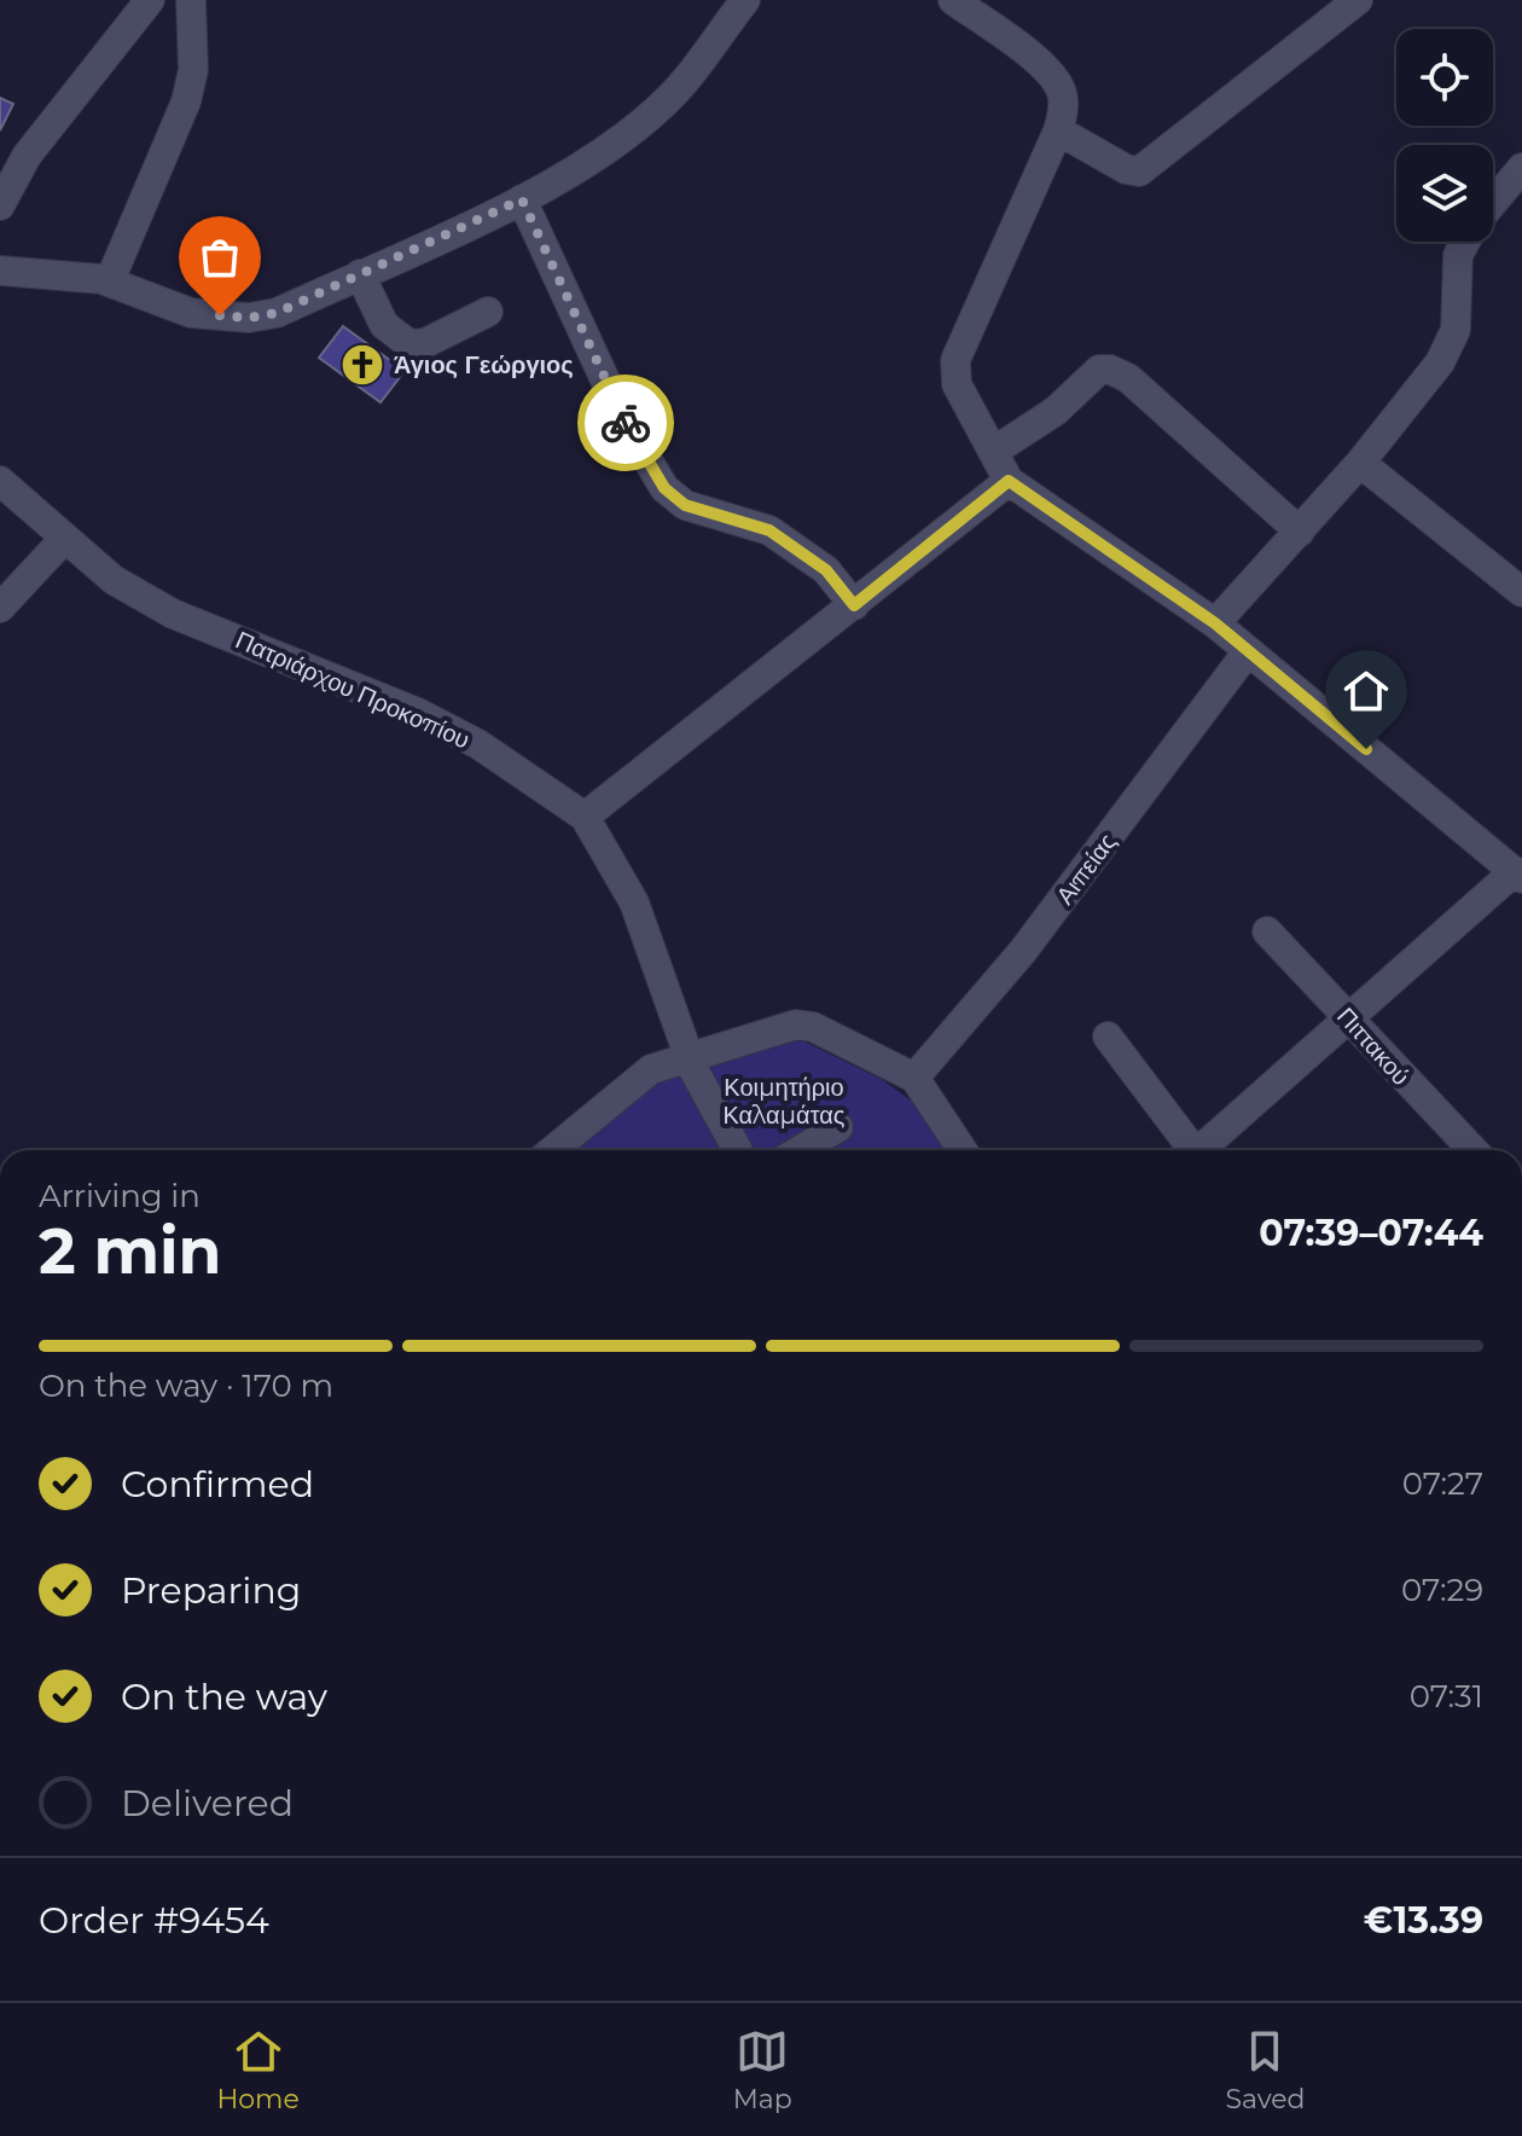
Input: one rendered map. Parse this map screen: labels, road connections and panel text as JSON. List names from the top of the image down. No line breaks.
{"streets":{"street":["Πατριάρχου Προκοπίου","Αιπείας","Πιττακού"]},"parks":["Κοιμητήριο Καλαμάτας"],"places":{"church":["Άγιος Γεώργιος"]},"page":{"heading":["2 min","Arriving in","07:39–07:44"],"panel":["Order #9454","€13.39"],"bar":"On the way · 170 m","list":[["Confirmed","07:27"],["Preparing","07:29"],["On the way","07:31"],"Delivered"],"tabs":["Home","Map","Saved"]}}
